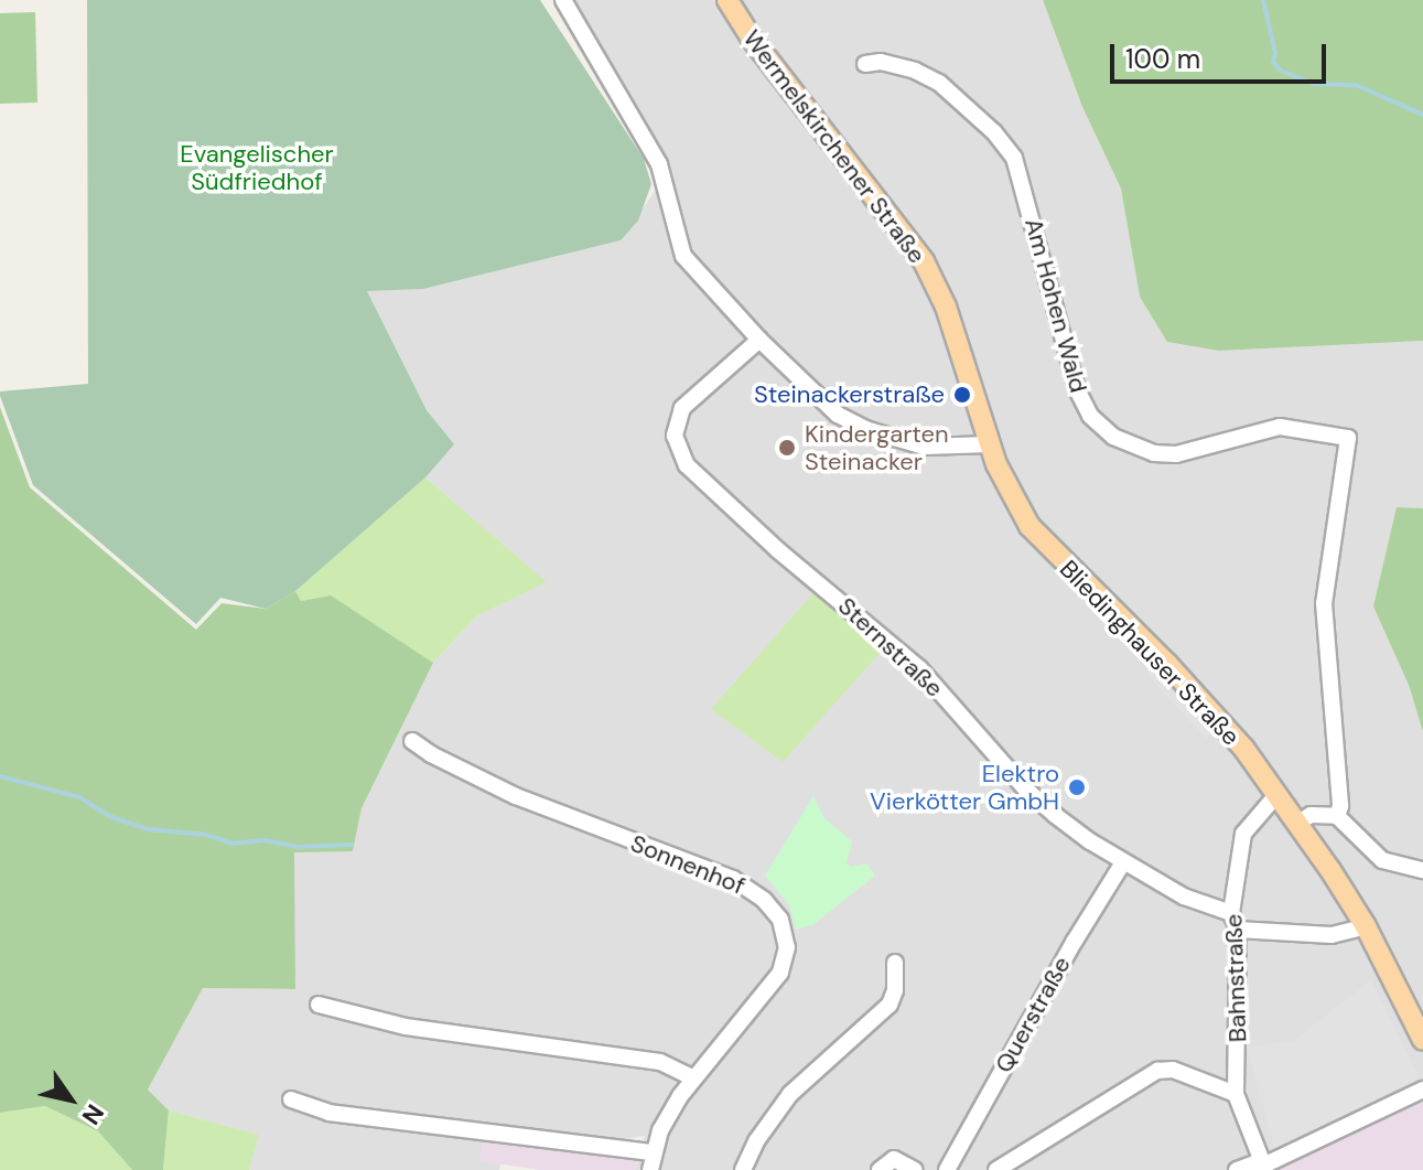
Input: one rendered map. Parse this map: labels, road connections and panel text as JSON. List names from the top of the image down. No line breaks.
{"streets":{"main road":["Wermelskirchener Straße","Bliedinghauser Straße"],"street":["Am Hohen Wald","Sternstraße","Sonnenhof","Bahnstraße","Querstraße"]},"crossings":[["Wermelskirchener Straße","Bliedinghauser Straße"],["Sternstraße","Bahnstraße"],["Sternstraße","Querstraße"],["Bliedinghauser Straße","Bahnstraße"]],"parks":["Evangelischer Südfriedhof"],"places":["Steinackerstraße","Kindergarten Steinacker","Elektro Vierkötter GmbH"],"scale_bar":"100 m","north":"bottom right"}
